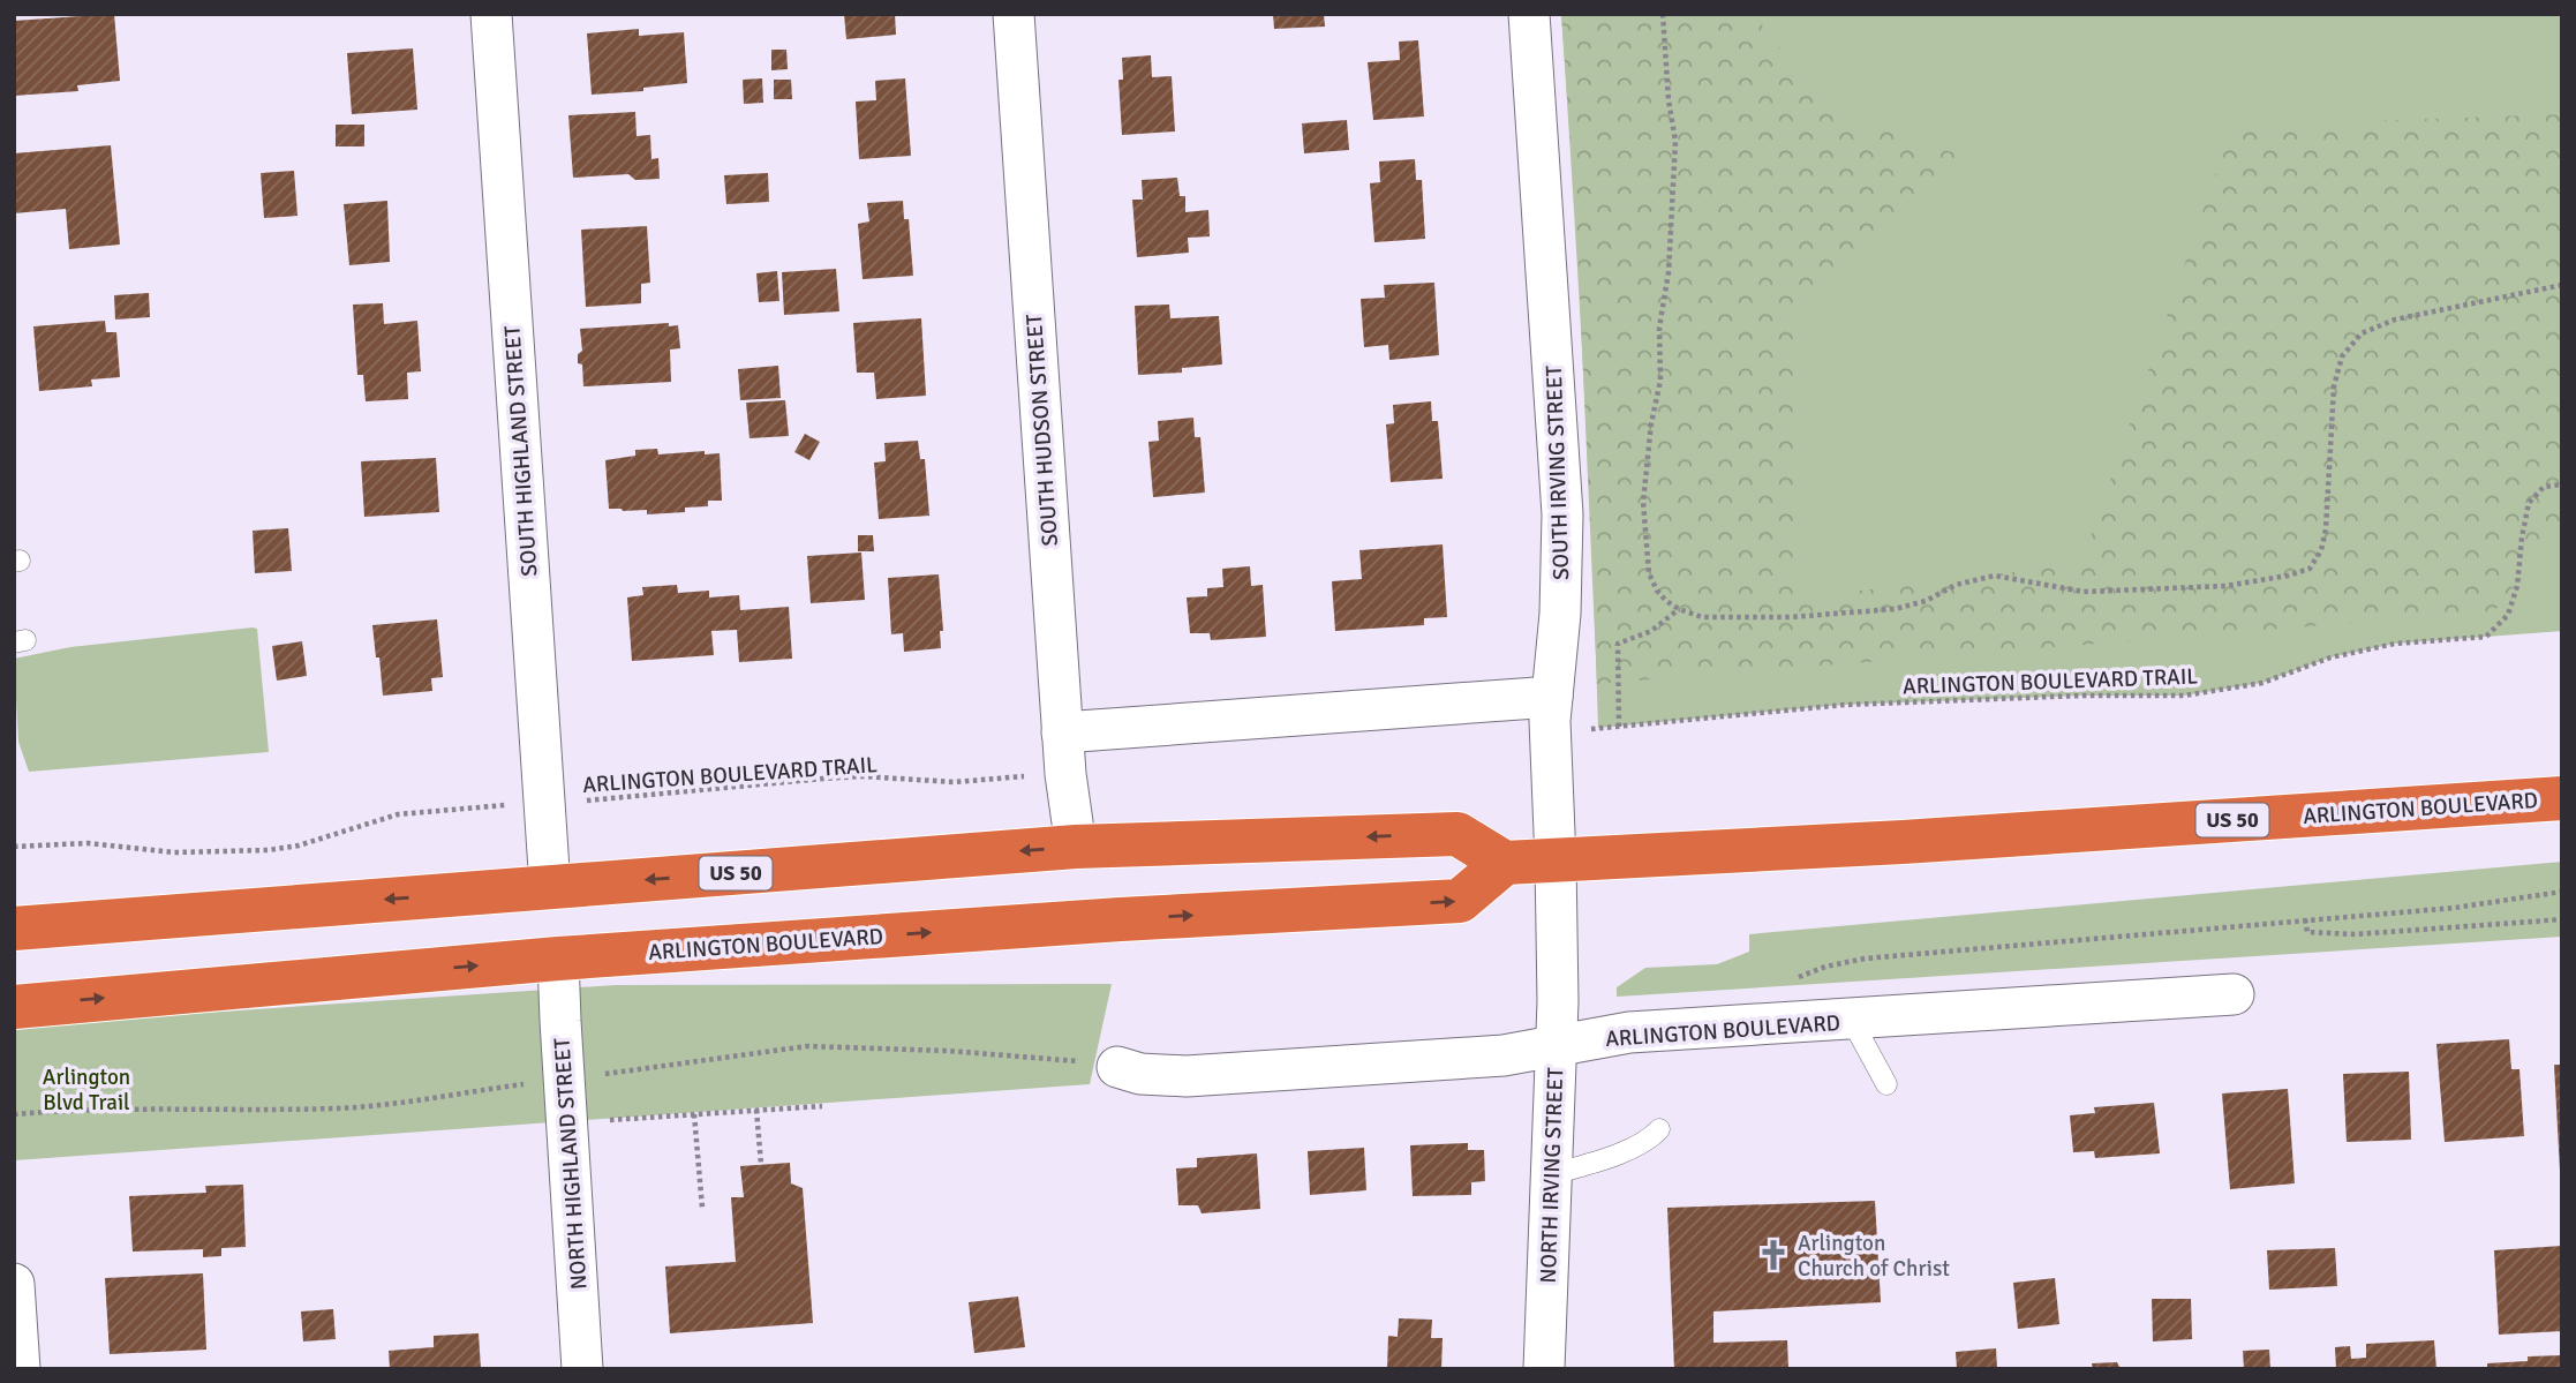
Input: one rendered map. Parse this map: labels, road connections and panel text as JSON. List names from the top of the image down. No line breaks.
{"streets":{"highway":["ARLINGTON BOULEVARD","US 50"],"street":["SOUTH HUDSON STREET","SOUTH HIGHLAND STREET","SOUTH IRVING STREET","NORTH HIGHLAND STREET","NORTH IRVING STREET"],"path":["ARLINGTON BOULEVARD TRAIL"]},"crossings":[["SOUTH HUDSON STREET","US 50"],["SOUTH HIGHLAND STREET","US 50"],["SOUTH IRVING STREET","ARLINGTON BOULEVARD"],["SOUTH IRVING STREET","NORTH IRVING STREET"],["ARLINGTON BOULEVARD","US 50"],["ARLINGTON BOULEVARD","NORTH HIGHLAND STREET"],["ARLINGTON BOULEVARD","NORTH IRVING STREET"]],"parks":["Arlington Blvd Trail"],"places":{"church":["Arlington Church of Christ"]}}
